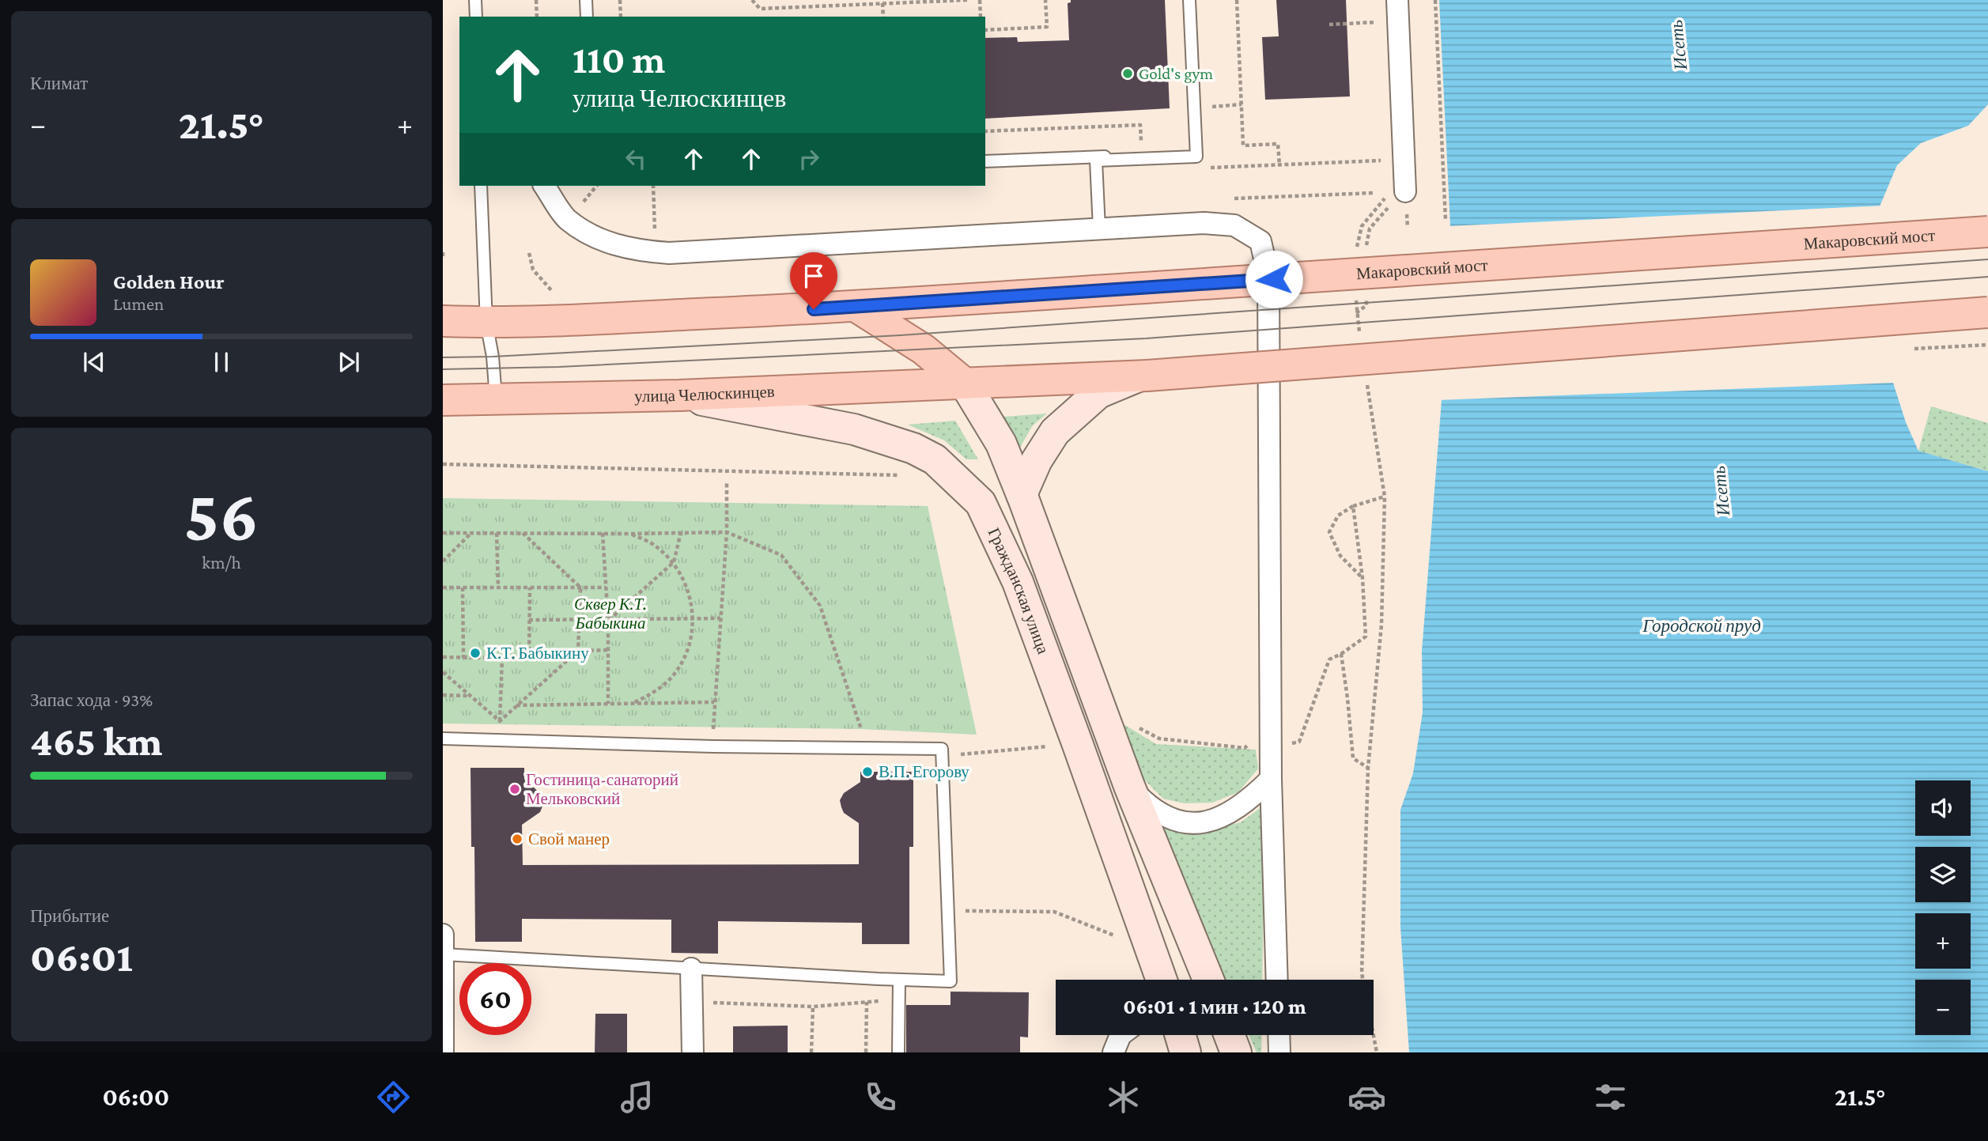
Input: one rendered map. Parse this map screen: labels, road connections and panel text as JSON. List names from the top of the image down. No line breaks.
{"streets":{"main road":["Макаровский мост","улица Челюскинцев","Гражданская улица"]},"crossings":[["Макаровский мост","Гражданская улица"],["улица Челюскинцев","Гражданская улица"]],"water":["Исеть","Городской пруд"],"parks":["Сквер К.Т. Бабыкина"],"places":["Gold's gym","К.Т. Бабыкину","В.П. Егорову","Гостиница-санаторий Мельковский","Свой манер"],"page":{"tile":["Климат",["56","km/h"],["Запас хода · 93%","465 km"],["Прибытие","06:01"]],"turn":["110 m","улица Челюскинцев"],"heat":["−","21.5°","+"],"song":["Golden Hour","Lumen"],"map_buttons":["+","−"],"limit":"60","trip":"06:01 · 1 мин · 120 m","tabs":["06:00","21.5°"]}}
